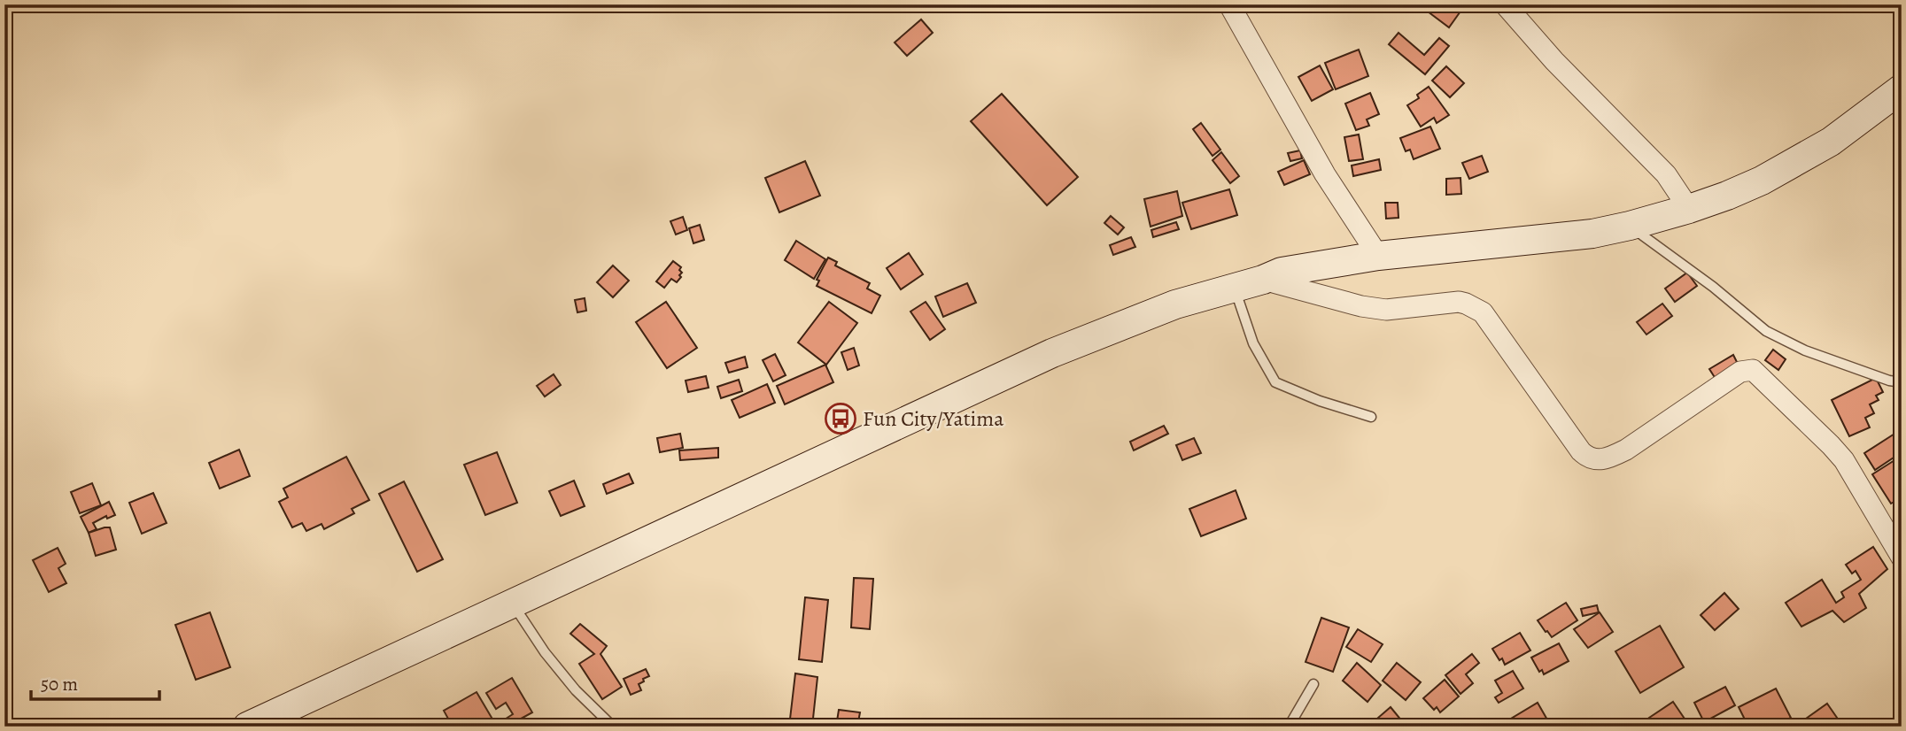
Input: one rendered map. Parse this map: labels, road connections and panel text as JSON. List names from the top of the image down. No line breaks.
{"places":{"bus stop":["Fun City/Yatima"]},"scale_bar":"50 m"}
